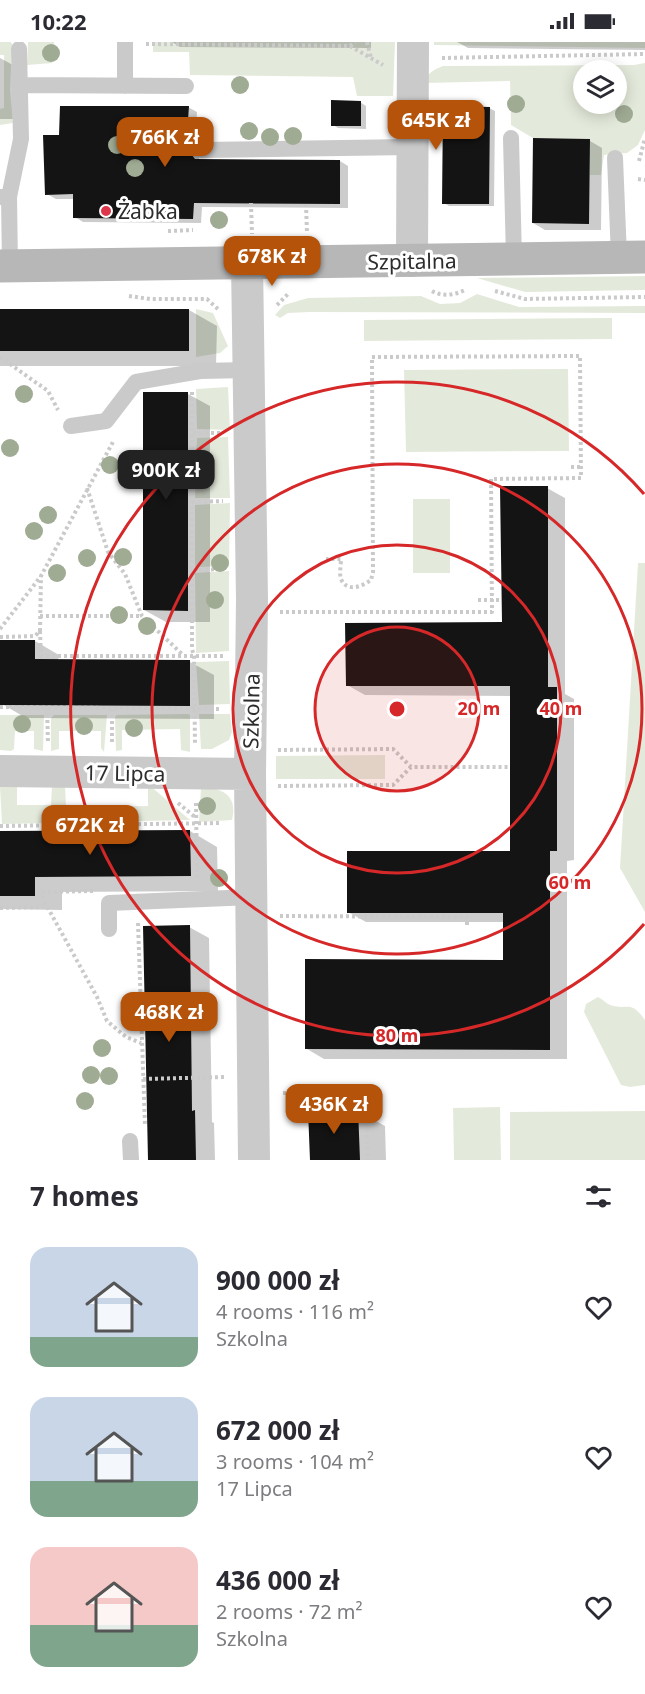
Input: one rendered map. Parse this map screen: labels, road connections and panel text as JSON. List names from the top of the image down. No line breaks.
{"streets":{"street":["Szpitalna","Szkolna","17 Lipca"]},"crossings":[["Szpitalna","Szkolna"],["Szkolna","17 Lipca"]],"places":["Żabka"],"page":{"status":"10:22","price":["645K zł","766K zł","678K zł","900K zł","672K zł","468K zł","436K zł"],"heading":"7 homes","list":[{"name":"900 000 zł","note":"4 rooms · 116 m² · Szkolna"},{"name":"672 000 zł","note":"3 rooms · 104 m² · 17 Lipca"},{"name":"436 000 zł","note":"2 rooms · 72 m² · Szkolna"}]},"rings":["20 m","40 m","60 m","80 m"]}
